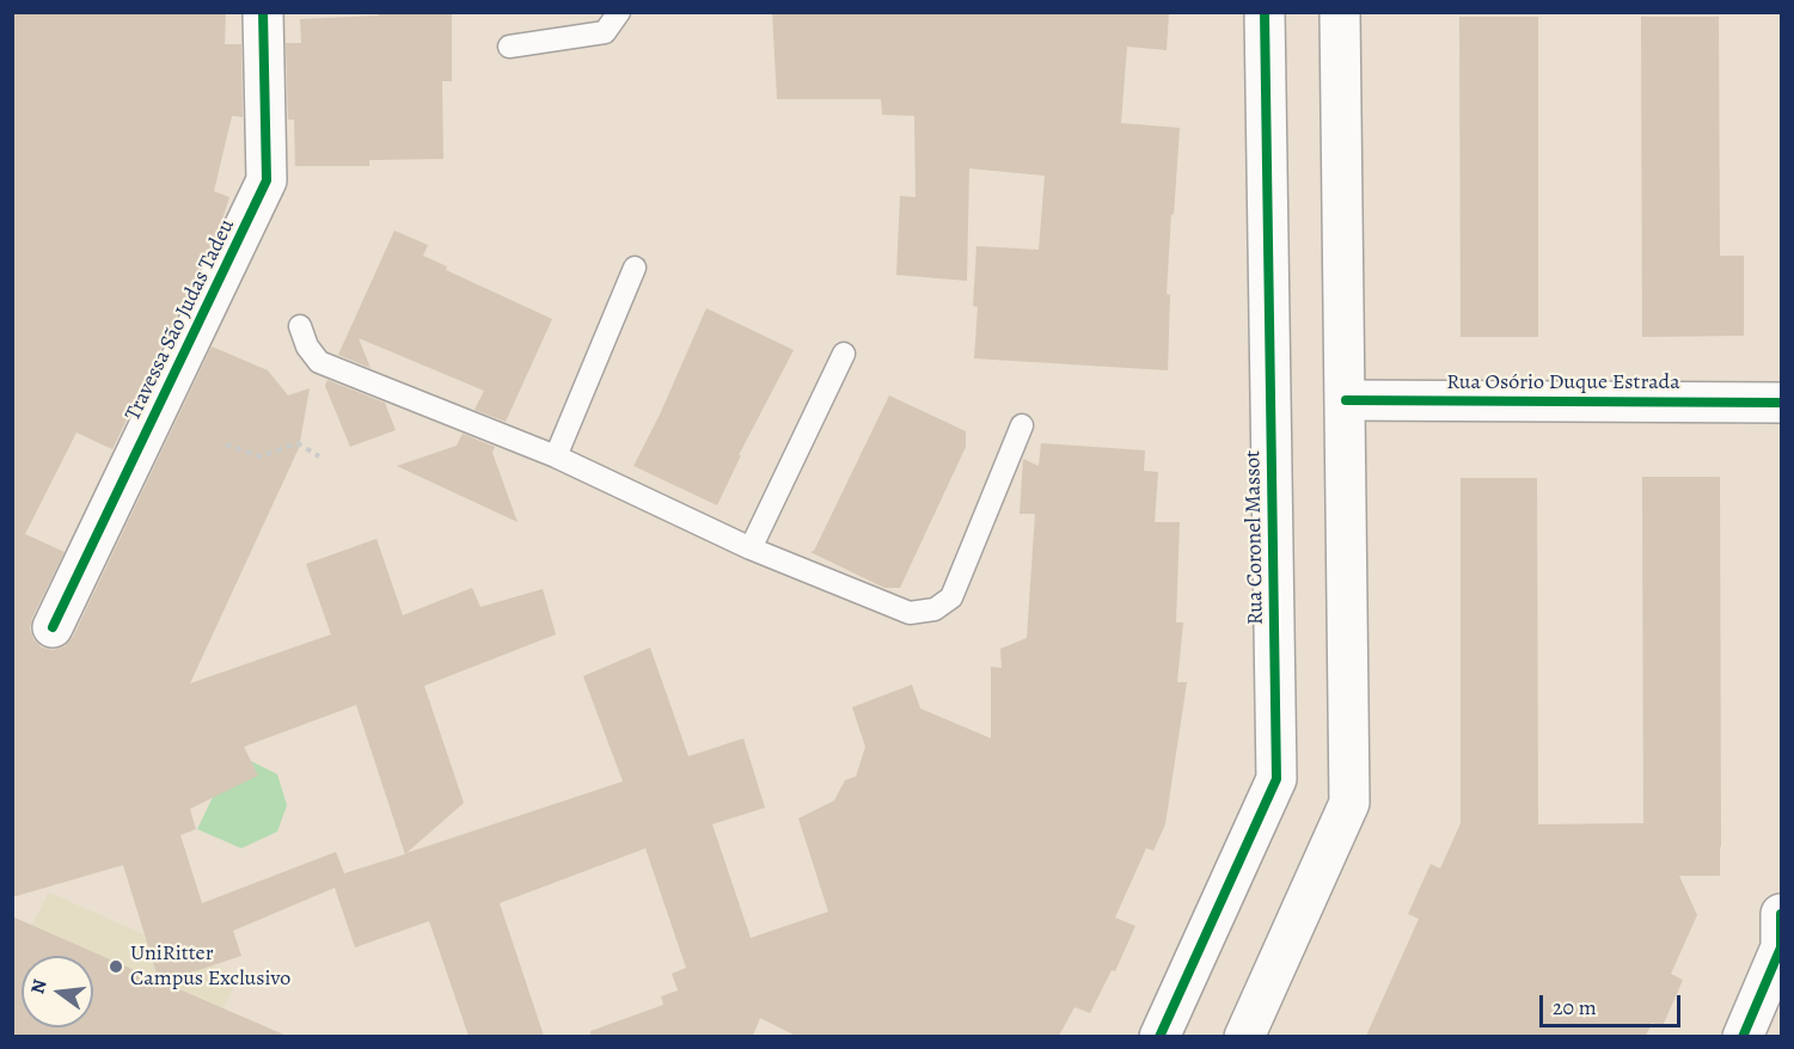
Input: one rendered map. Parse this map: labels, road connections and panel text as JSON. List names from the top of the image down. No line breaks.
{"streets":{"street":["Travessa São Judas Tadeu","Rua Osório Duque Estrada","Rua Coronel Massot"]},"places":["UniRitter Campus Exclusivo"],"scale_bar":"20 m","north":"left"}
